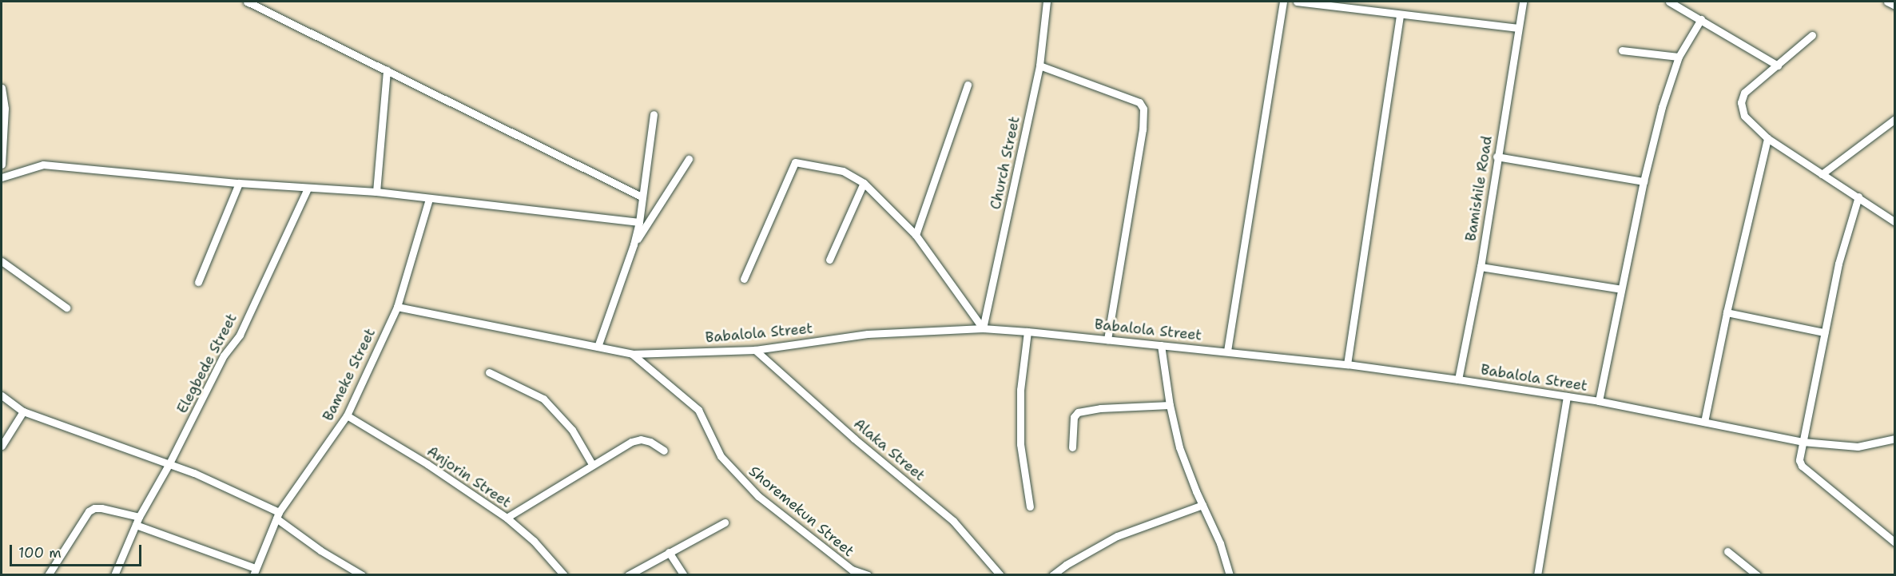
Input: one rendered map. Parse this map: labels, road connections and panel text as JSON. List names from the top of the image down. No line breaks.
{"streets":{"street":["Church Street","Bamishile Road","Babalola Street","Elegbede Street","Bameke Street","Alaka Street","Anjorin Street","Shoremekun Street"]},"crossings":[["Church Street","Babalola Street"],["Bamishile Road","Babalola Street"],["Babalola Street","Bameke Street"],["Babalola Street","Alaka Street"],["Babalola Street","Shoremekun Street"],["Bameke Street","Anjorin Street"]],"scale_bar":"100 m"}
